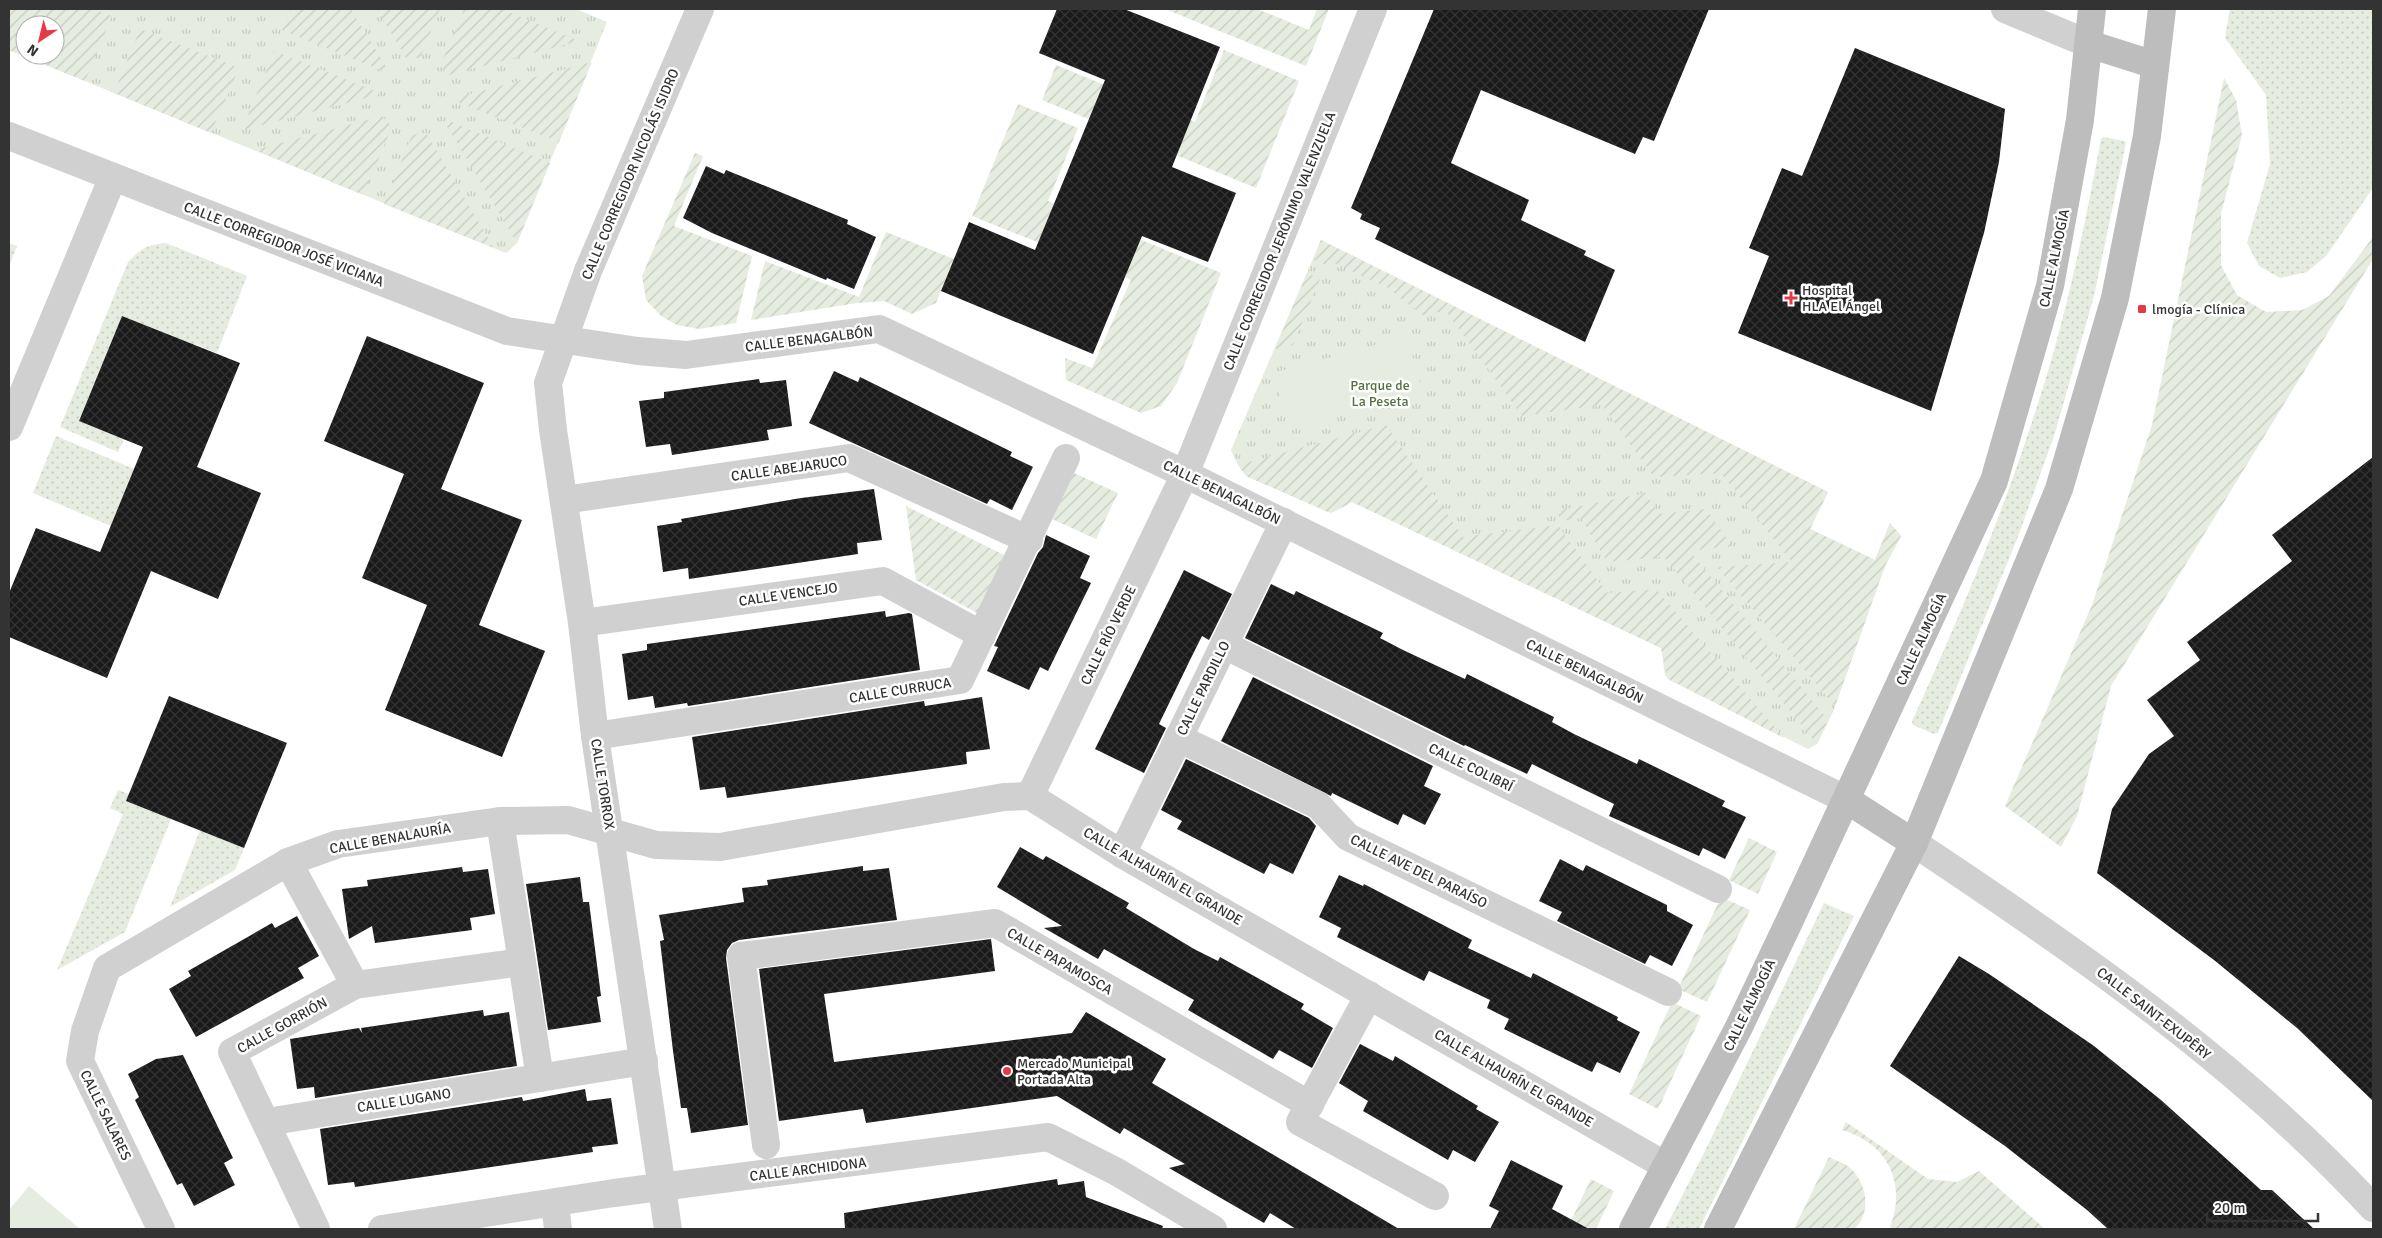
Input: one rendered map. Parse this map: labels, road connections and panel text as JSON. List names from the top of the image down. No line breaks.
{"streets":{"main road":["CALLE ALMOGÍA"],"street":["CALLE CORREGIDOR NICOLÁS ISIDRO","CALLE CORREGIDOR JERÓNIMO VALENZUELA","CALLE CORREGIDOR JOSÉ VICIANA","CALLE BENAGALBÓN","CALLE ABEJARUCO","CALLE VENCEJO","CALLE RÍO VERDE","CALLE PARDILLO","CALLE CURRUCA","CALLE COLIBRÍ","CALLE TORROX","CALLE BENALAURÍA","CALLE AVE DEL PARAÍSO","CALLE ALHAURÍN EL GRANDE","CALLE PAPAMOSCA","CALLE SAINT-EXUPÊRY","CALLE GORRIÓN","CALLE LUGANO","CALLE SALARES","CALLE ARCHIDONA"]},"crossings":[["CALLE CORREGIDOR NICOLÁS ISIDRO","CALLE CORREGIDOR JOSÉ VICIANA"],["CALLE CORREGIDOR NICOLÁS ISIDRO","CALLE BENAGALBÓN"],["CALLE CORREGIDOR NICOLÁS ISIDRO","CALLE TORROX"],["CALLE CORREGIDOR JERÓNIMO VALENZUELA","CALLE BENAGALBÓN"],["CALLE CORREGIDOR JERÓNIMO VALENZUELA","CALLE RÍO VERDE"],["CALLE CORREGIDOR JOSÉ VICIANA","CALLE BENAGALBÓN"],["CALLE CORREGIDOR JOSÉ VICIANA","CALLE TORROX"],["CALLE ALMOGÍA","CALLE BENAGALBÓN"],["CALLE ALMOGÍA","CALLE ALHAURÍN EL GRANDE"],["CALLE BENAGALBÓN","CALLE RÍO VERDE"],["CALLE BENAGALBÓN","CALLE PARDILLO"],["CALLE BENAGALBÓN","CALLE TORROX"],["CALLE ABEJARUCO","CALLE CURRUCA"],["CALLE ABEJARUCO","CALLE TORROX"],["CALLE VENCEJO","CALLE CURRUCA"],["CALLE VENCEJO","CALLE TORROX"],["CALLE RÍO VERDE","CALLE ALHAURÍN EL GRANDE"],["CALLE PARDILLO","CALLE COLIBRÍ"],["CALLE PARDILLO","CALLE AVE DEL PARAÍSO"],["CALLE PARDILLO","CALLE ALHAURÍN EL GRANDE"],["CALLE CURRUCA","CALLE TORROX"],["CALLE TORROX","CALLE BENALAURÍA"],["CALLE TORROX","CALLE LUGANO"],["CALLE TORROX","CALLE ARCHIDONA"],["CALLE BENALAURÍA","CALLE SALARES"],["CALLE GORRIÓN","CALLE LUGANO"]],"parks":["Parque de La Peseta"],"places":{"health":["Hospital HLA El Ángel"],"transit":["lmogía - Clínica"],"other":["Mercado Municipal Portada Alta"]},"scale_bar":"20 m","north":"bottom left"}
